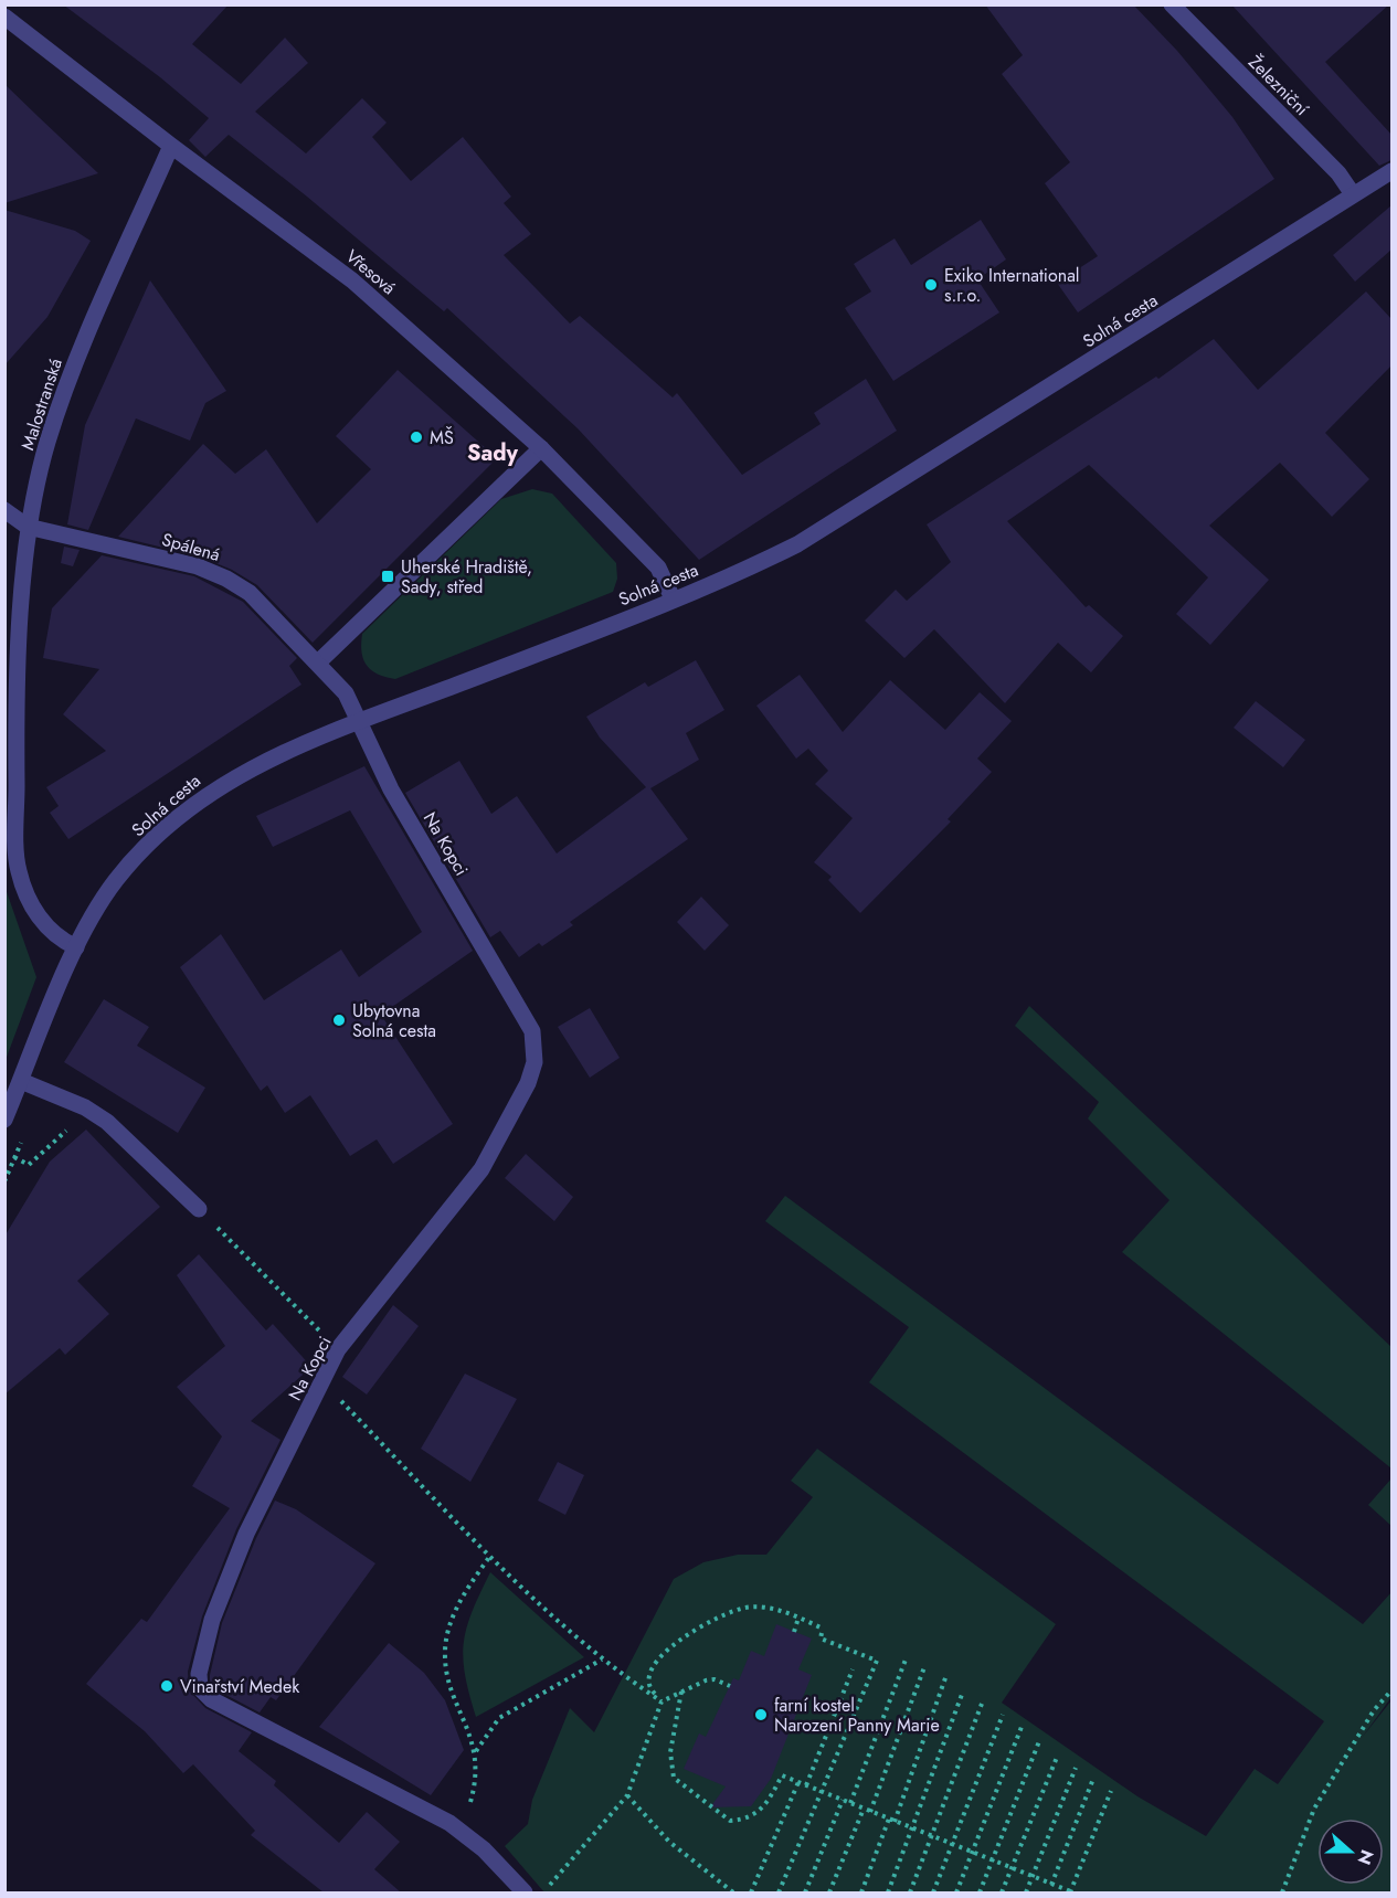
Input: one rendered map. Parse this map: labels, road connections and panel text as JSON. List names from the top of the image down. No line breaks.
{"streets":{"street":["Železniční","Vřesová","Solná cesta","Malostranská","Spálená","Na Kopci"]},"crossings":[["Železniční","Solná cesta"],["Vřesová","Solná cesta"],["Vřesová","Malostranská"],["Solná cesta","Malostranská"],["Solná cesta","Spálená"],["Solná cesta","Na Kopci"],["Malostranská","Spálená"],["Spálená","Na Kopci"]],"districts":["Sady"],"places":{"other":["Exiko International s.r.o.","MŠ","Ubytovna Solná cesta","Vinařství Medek","farní kostel Narození Panny Marie"],"transit":["Uherské Hradiště, Sady, střed"]},"north":"right"}
